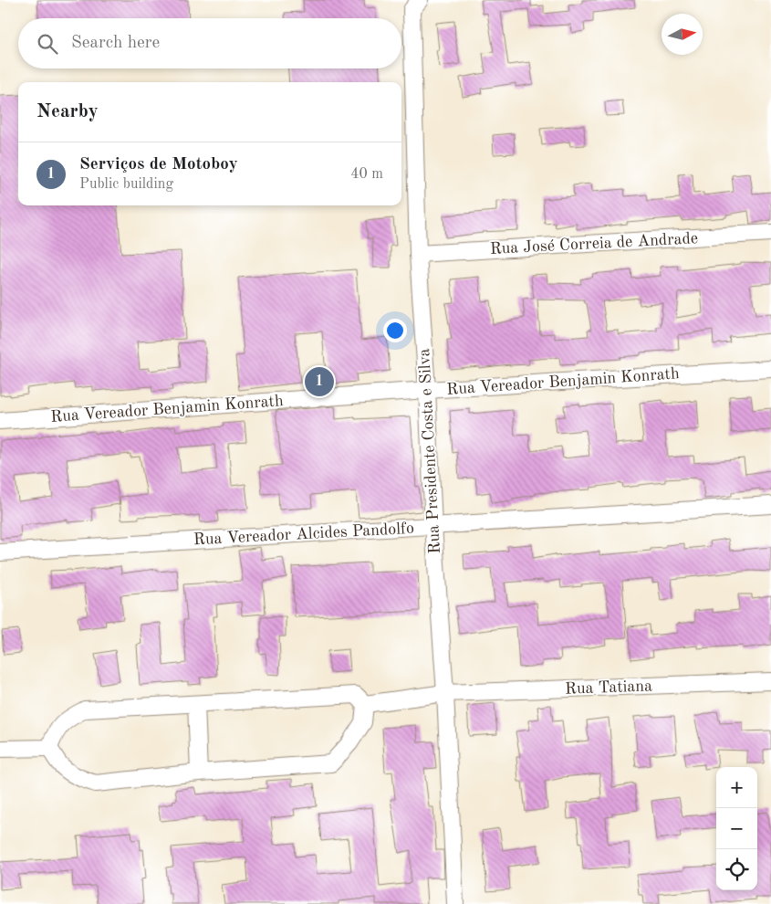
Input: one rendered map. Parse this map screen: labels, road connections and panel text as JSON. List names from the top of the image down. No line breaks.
{"streets":{"street":["Rua José Correia de Andrade","Rua Vereador Benjamin Konrath","Rua Presidente Costa e Silva","Rua Vereador Alcides Pandolfo","Rua Tatiana"]},"crossings":[["Rua José Correia de Andrade","Rua Presidente Costa e Silva"],["Rua Vereador Benjamin Konrath","Rua Presidente Costa e Silva"],["Rua Presidente Costa e Silva","Rua Vereador Alcides Pandolfo"],["Rua Presidente Costa e Silva","Rua Tatiana"]],"north":"right","page":{"search":"Search here","heading":"Nearby","list":[{"mark":"1","name":"Serviços de Motoboy","note":"Public building","value":"40 m"}],"pins":"1","map_buttons":["+","−"]}}
